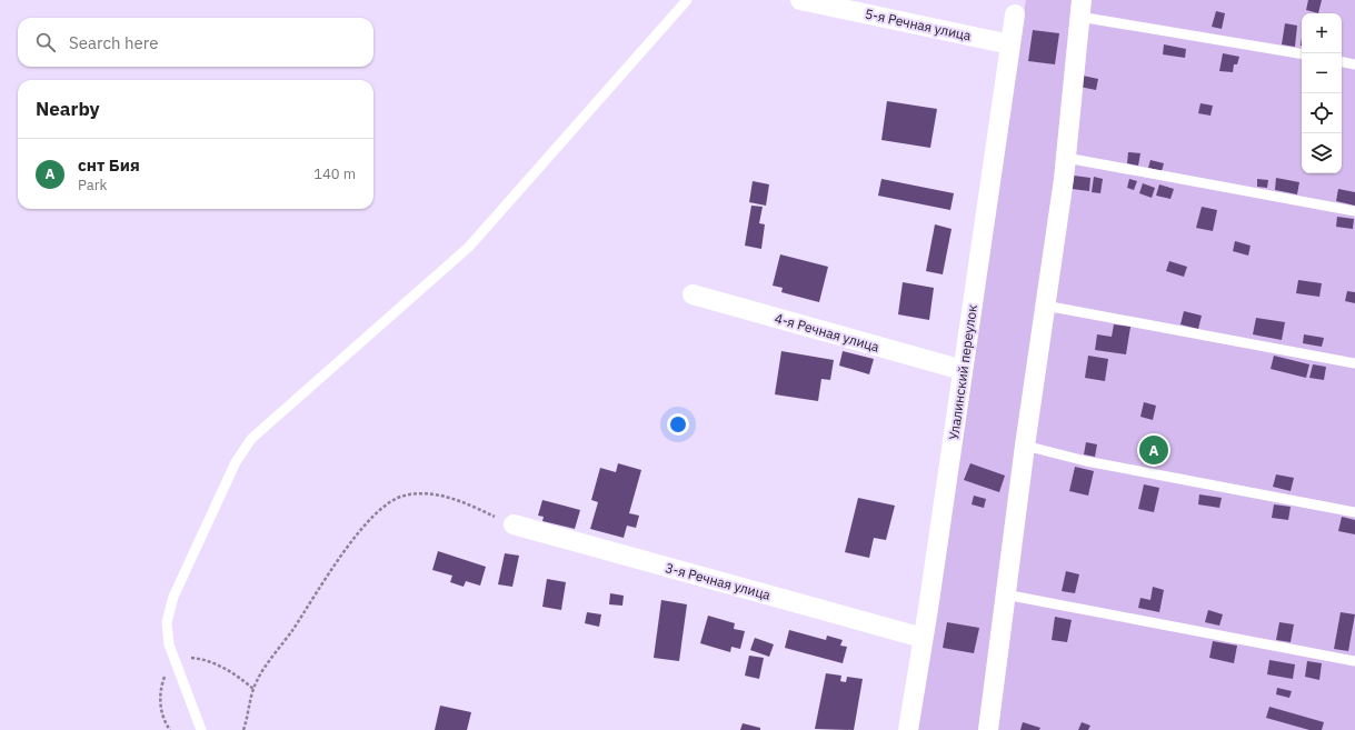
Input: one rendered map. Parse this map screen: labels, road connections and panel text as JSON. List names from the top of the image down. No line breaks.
{"streets":{"street":["5-я Речная улица","4-я Речная улица","Улалинский переулок","3-я Речная улица"]},"crossings":[["5-я Речная улица","Улалинский переулок"],["4-я Речная улица","Улалинский переулок"],["Улалинский переулок","3-я Речная улица"]],"page":{"map_buttons":["+","−"],"search":"Search here","heading":"Nearby","list":[{"mark":"A","name":"снт Бия","note":"Park","value":"140 m"}],"pins":"A"}}
